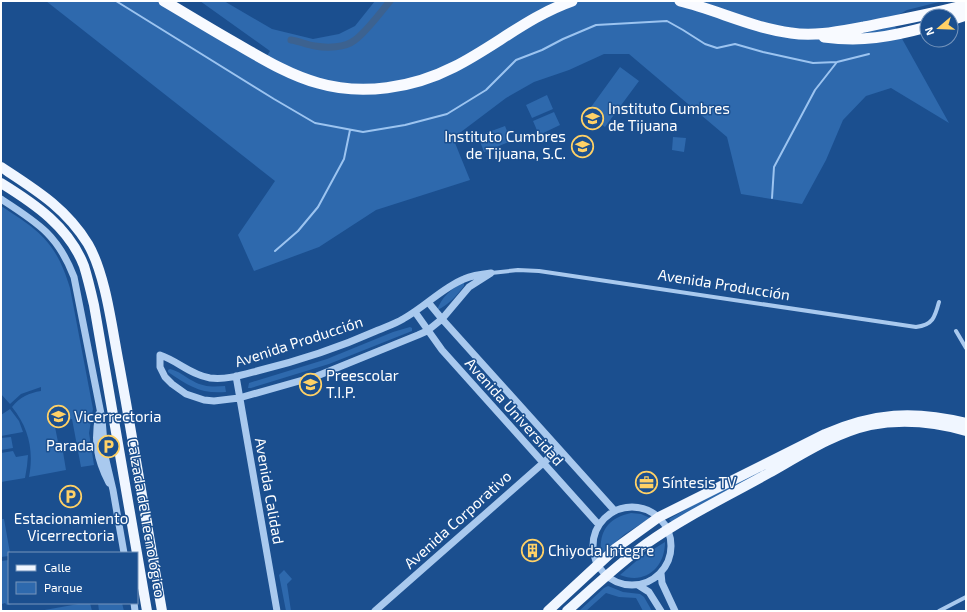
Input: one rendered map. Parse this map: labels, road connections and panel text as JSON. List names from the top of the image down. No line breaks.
{"streets":{"main road":["Calzada del Tecnológico"],"street":["Avenida Producción","Avenida Universidad","Avenida Calidad","Avenida Corporativo"]},"crossings":[["Avenida Producción","Avenida Universidad"],["Avenida Producción","Avenida Calidad"],["Avenida Universidad","Avenida Corporativo"]],"places":{"school or university":["Instituto Cumbres de Tijuana","Instituto Cumbres de Tijuana, S.C.","Preescolar T.I.P.","Vicerrectoria"],"parking":["Parada","Estacionamiento Vicerrectoria"],"office":["Síntesis TV"],"building":["Chiyoda Integre"]},"legend":["Calle","Parque"],"north":"left"}
